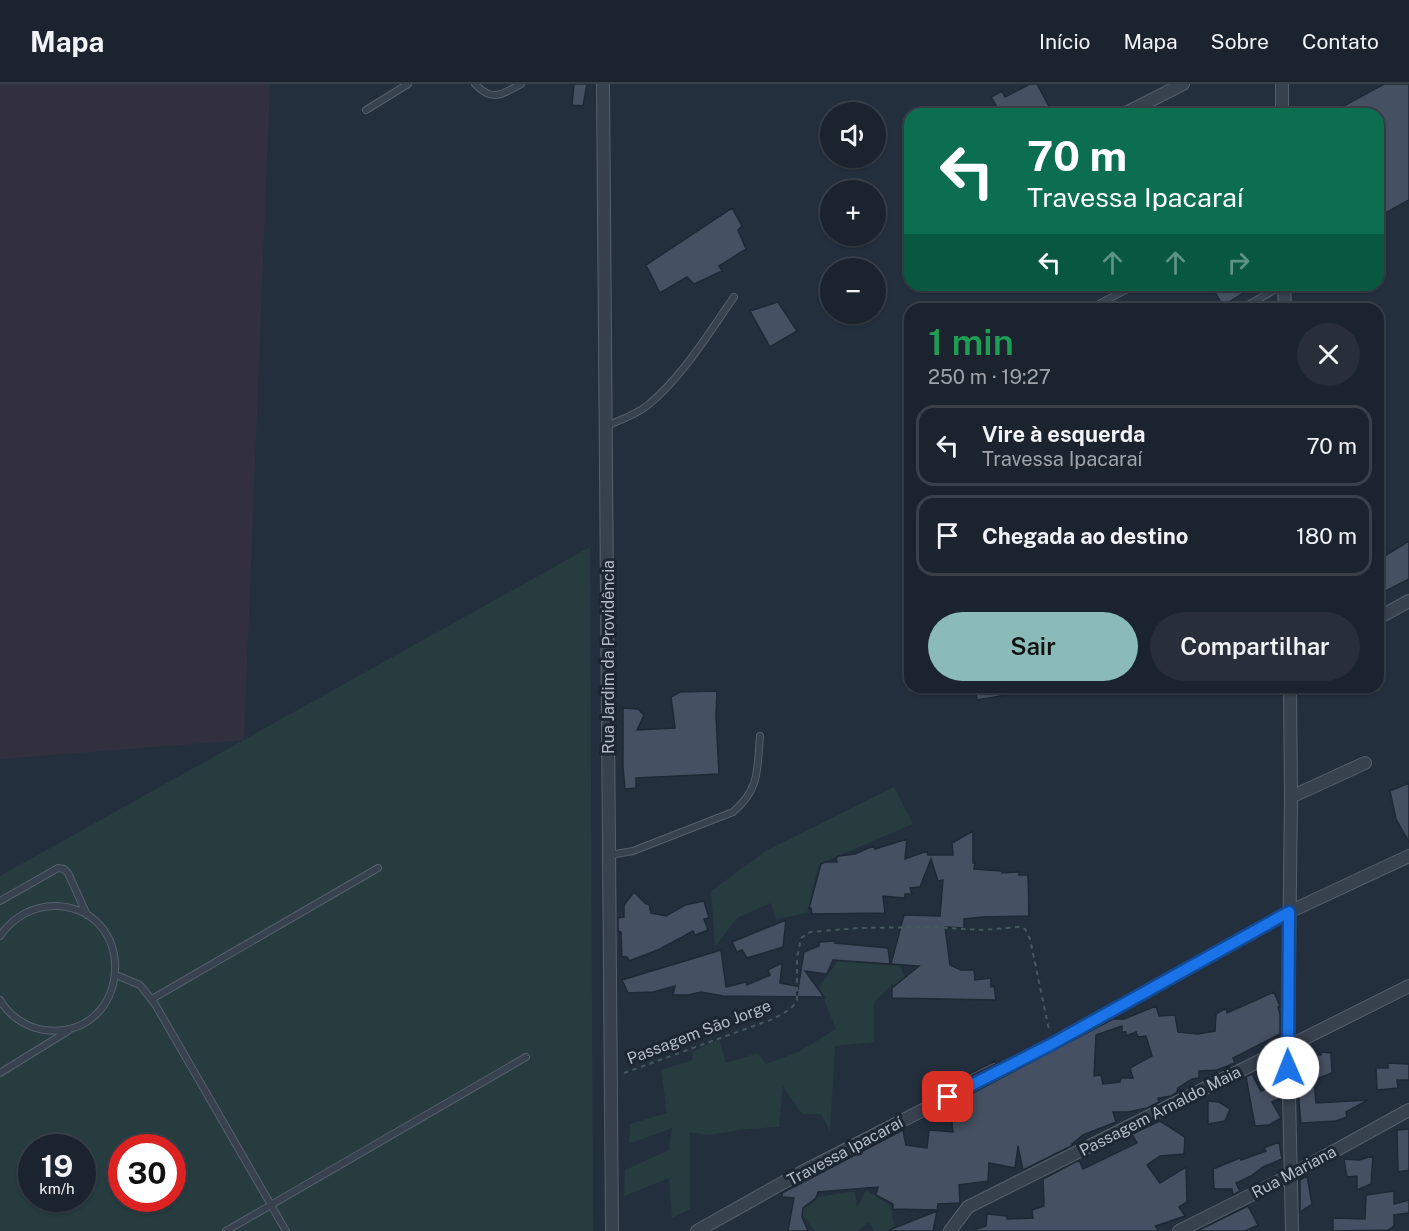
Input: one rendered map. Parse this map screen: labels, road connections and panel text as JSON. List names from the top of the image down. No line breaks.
{"streets":{"street":["Rua Jardim da Providência","Passagem Arnaldo Maia","Travessa Ipacaraí","Rua Mariana"],"path":["Passagem São Jorge"]},"crossings":[["Rua Jardim da Providência","Passagem São Jorge"],["Passagem São Jorge","Travessa Ipacaraí"]],"page":{"header":"Mapa","nav":["Início","Mapa","Sobre","Contato"],"map_buttons":["+","−"],"turn":["70 m","Travessa Ipacaraí"],"heading":["1 min","250 m · 19:27"],"list":[{"name":"Vire à esquerda","note":"Travessa Ipacaraí","value":"70 m"},{"name":"Chegada ao destino","value":"180 m"}],"buttons":["Sair","Compartilhar"],"speed":"19 km/h","limit":"30"}}
